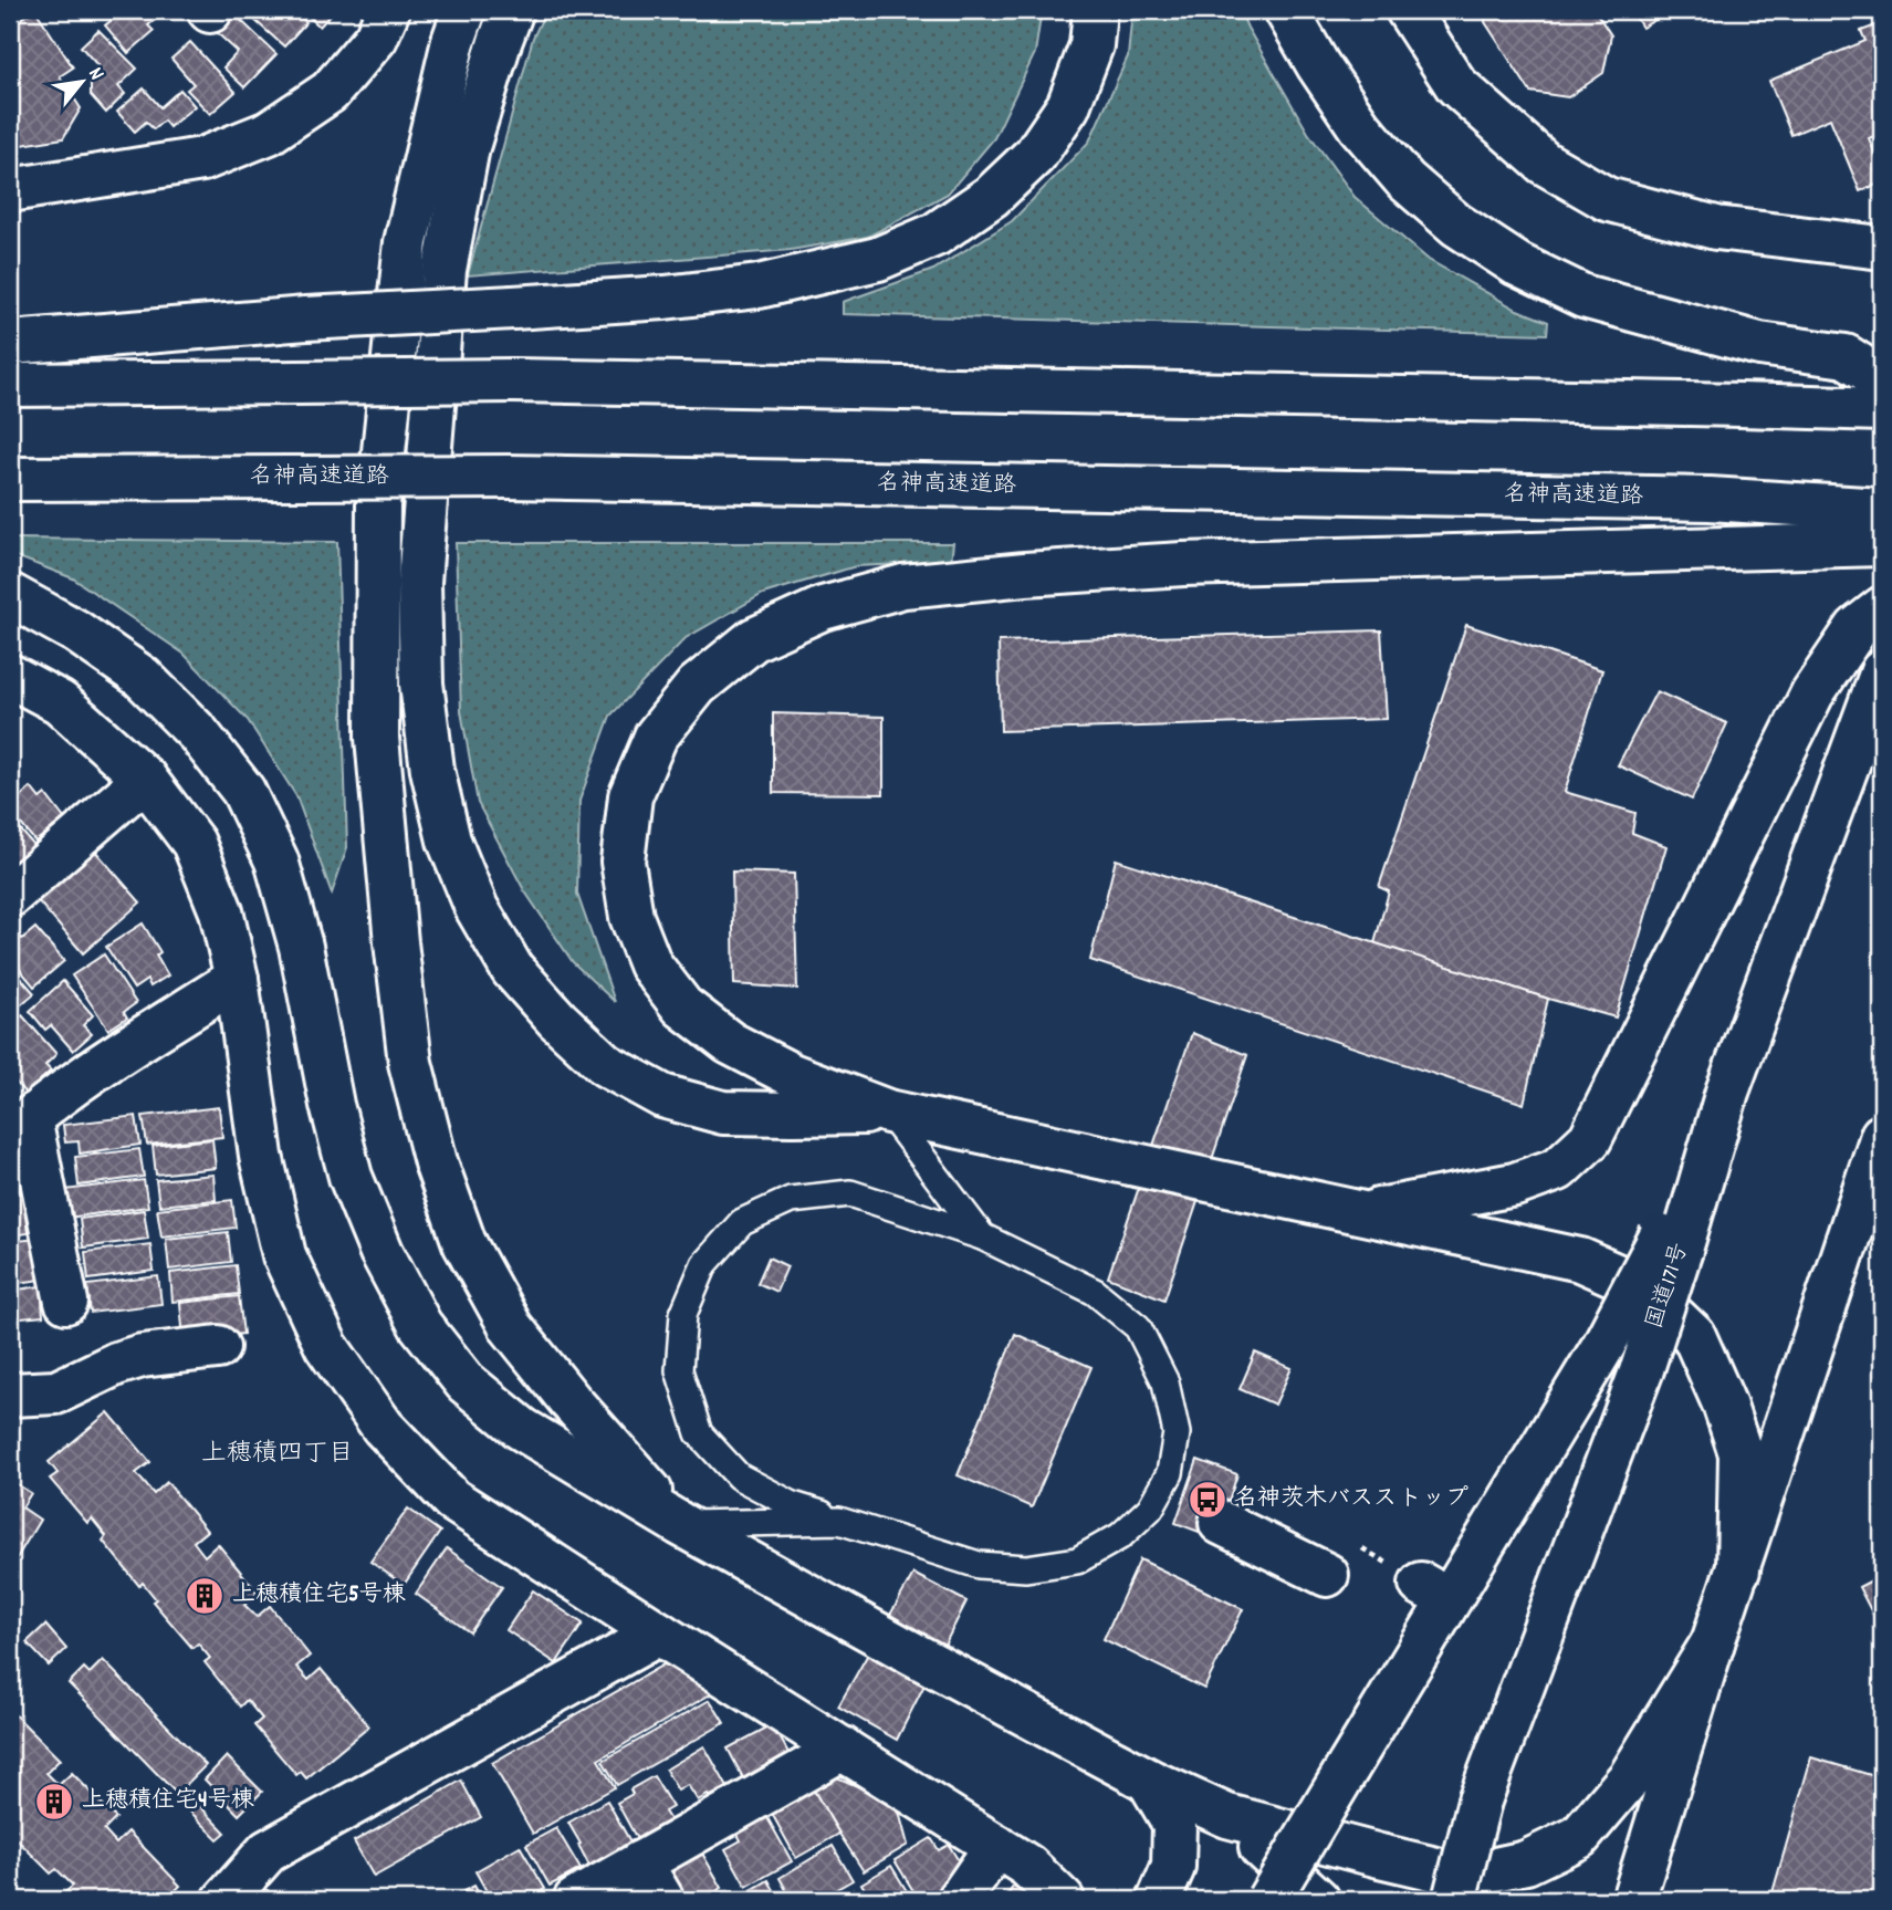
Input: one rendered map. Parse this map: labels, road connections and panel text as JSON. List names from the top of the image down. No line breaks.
{"streets":{"main road":["名神高速道路","国道171号"]},"districts":["上穂積四丁目"],"places":{"bus stop":["名神茨木バスストップ"],"building":["上穂積住宅5号棟","上穂積住宅4号棟"]},"north":"top right"}
